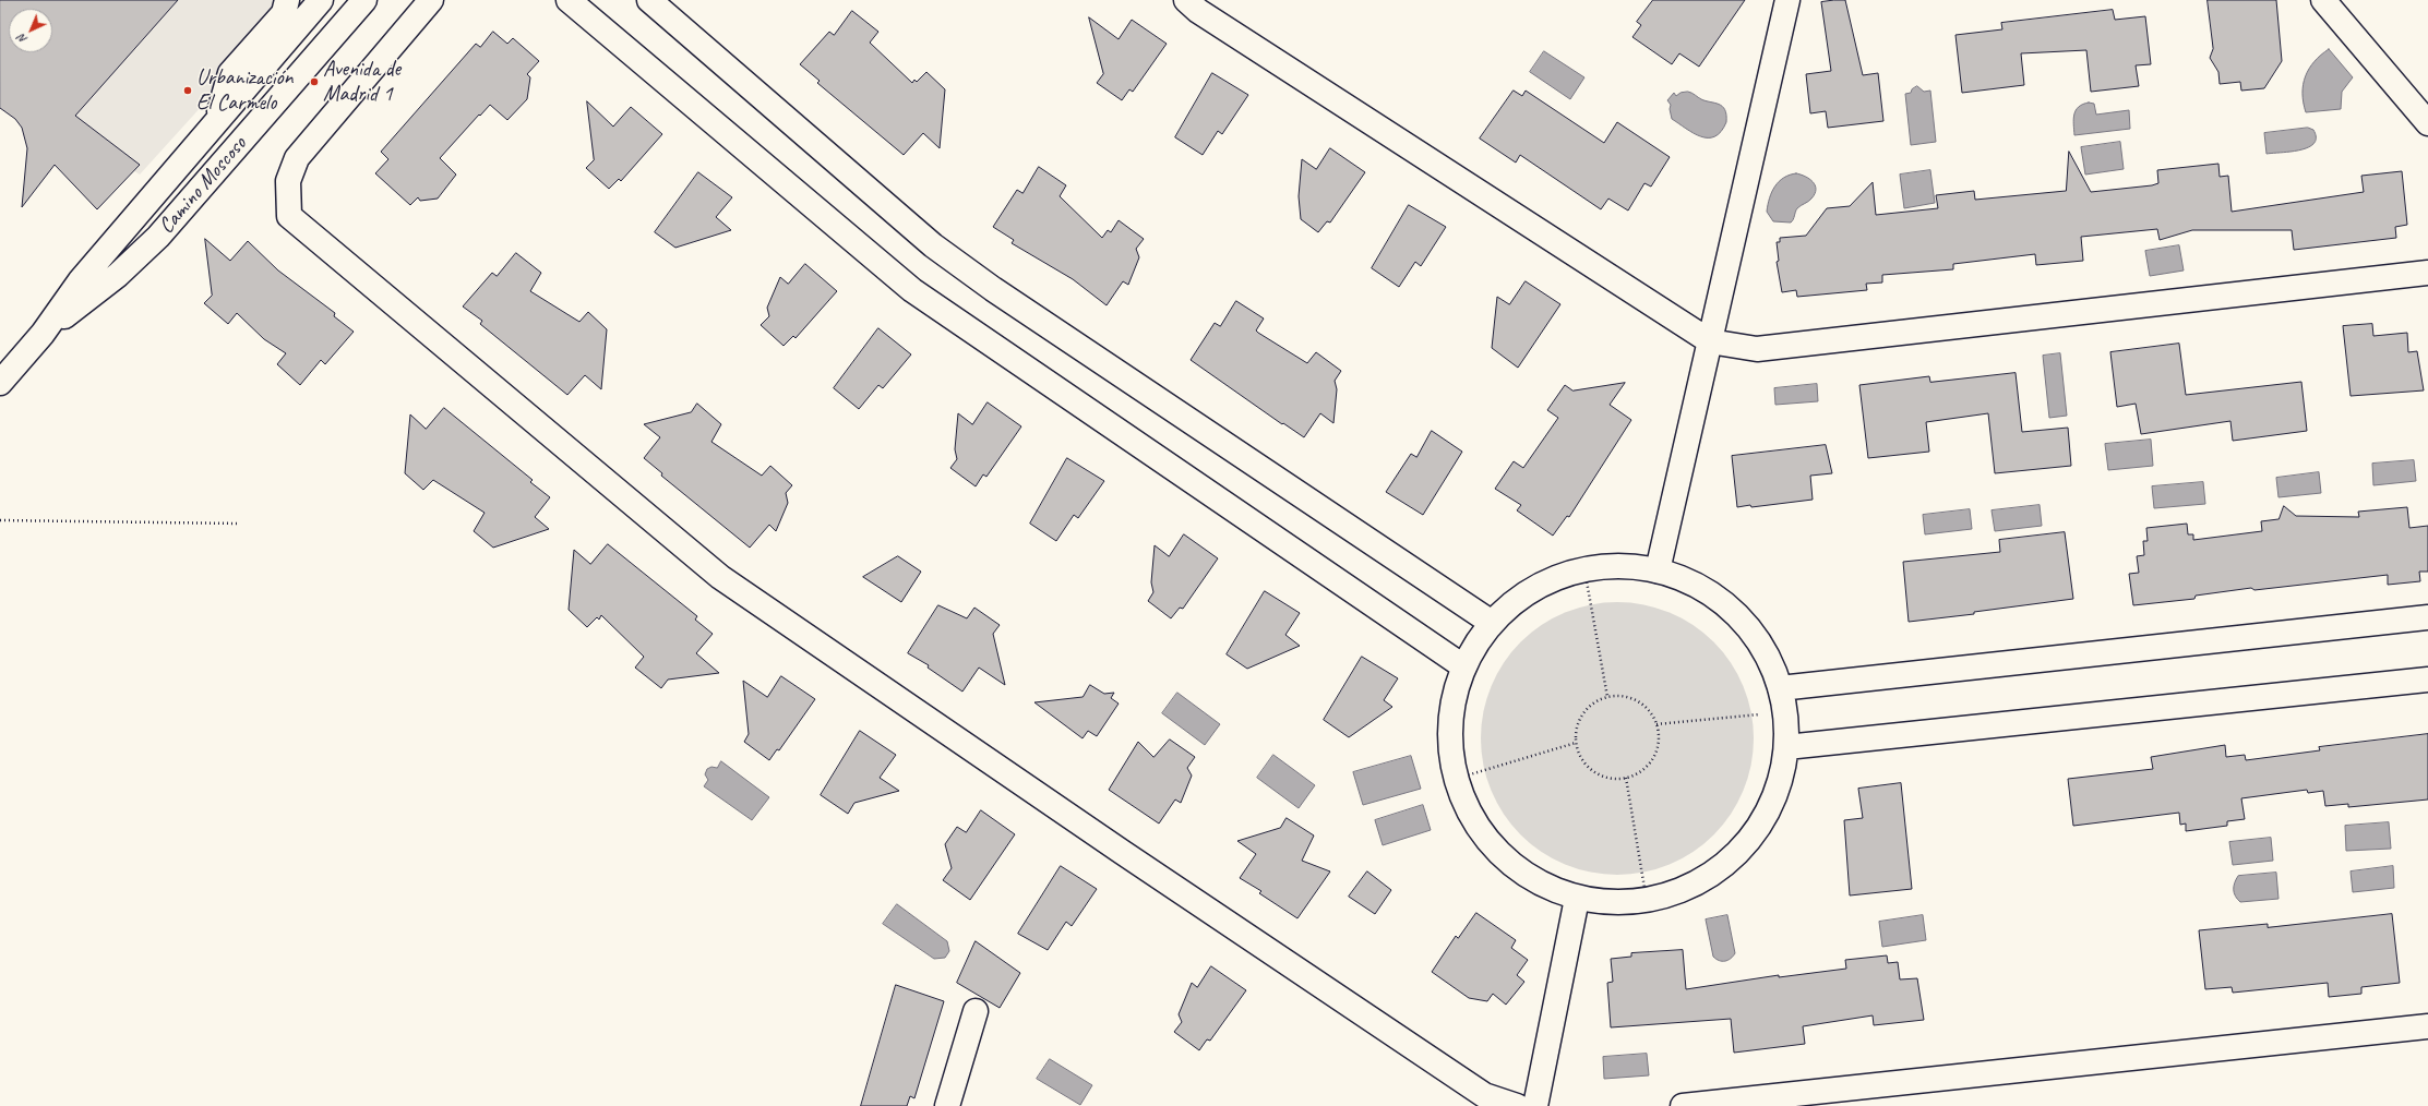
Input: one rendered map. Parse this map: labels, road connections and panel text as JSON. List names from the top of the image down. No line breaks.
{"streets":{"street":["Camino Moscoso"]},"places":["Avenida de Madrid 1","Urbanización El Carmelo"],"north":"bottom left"}
